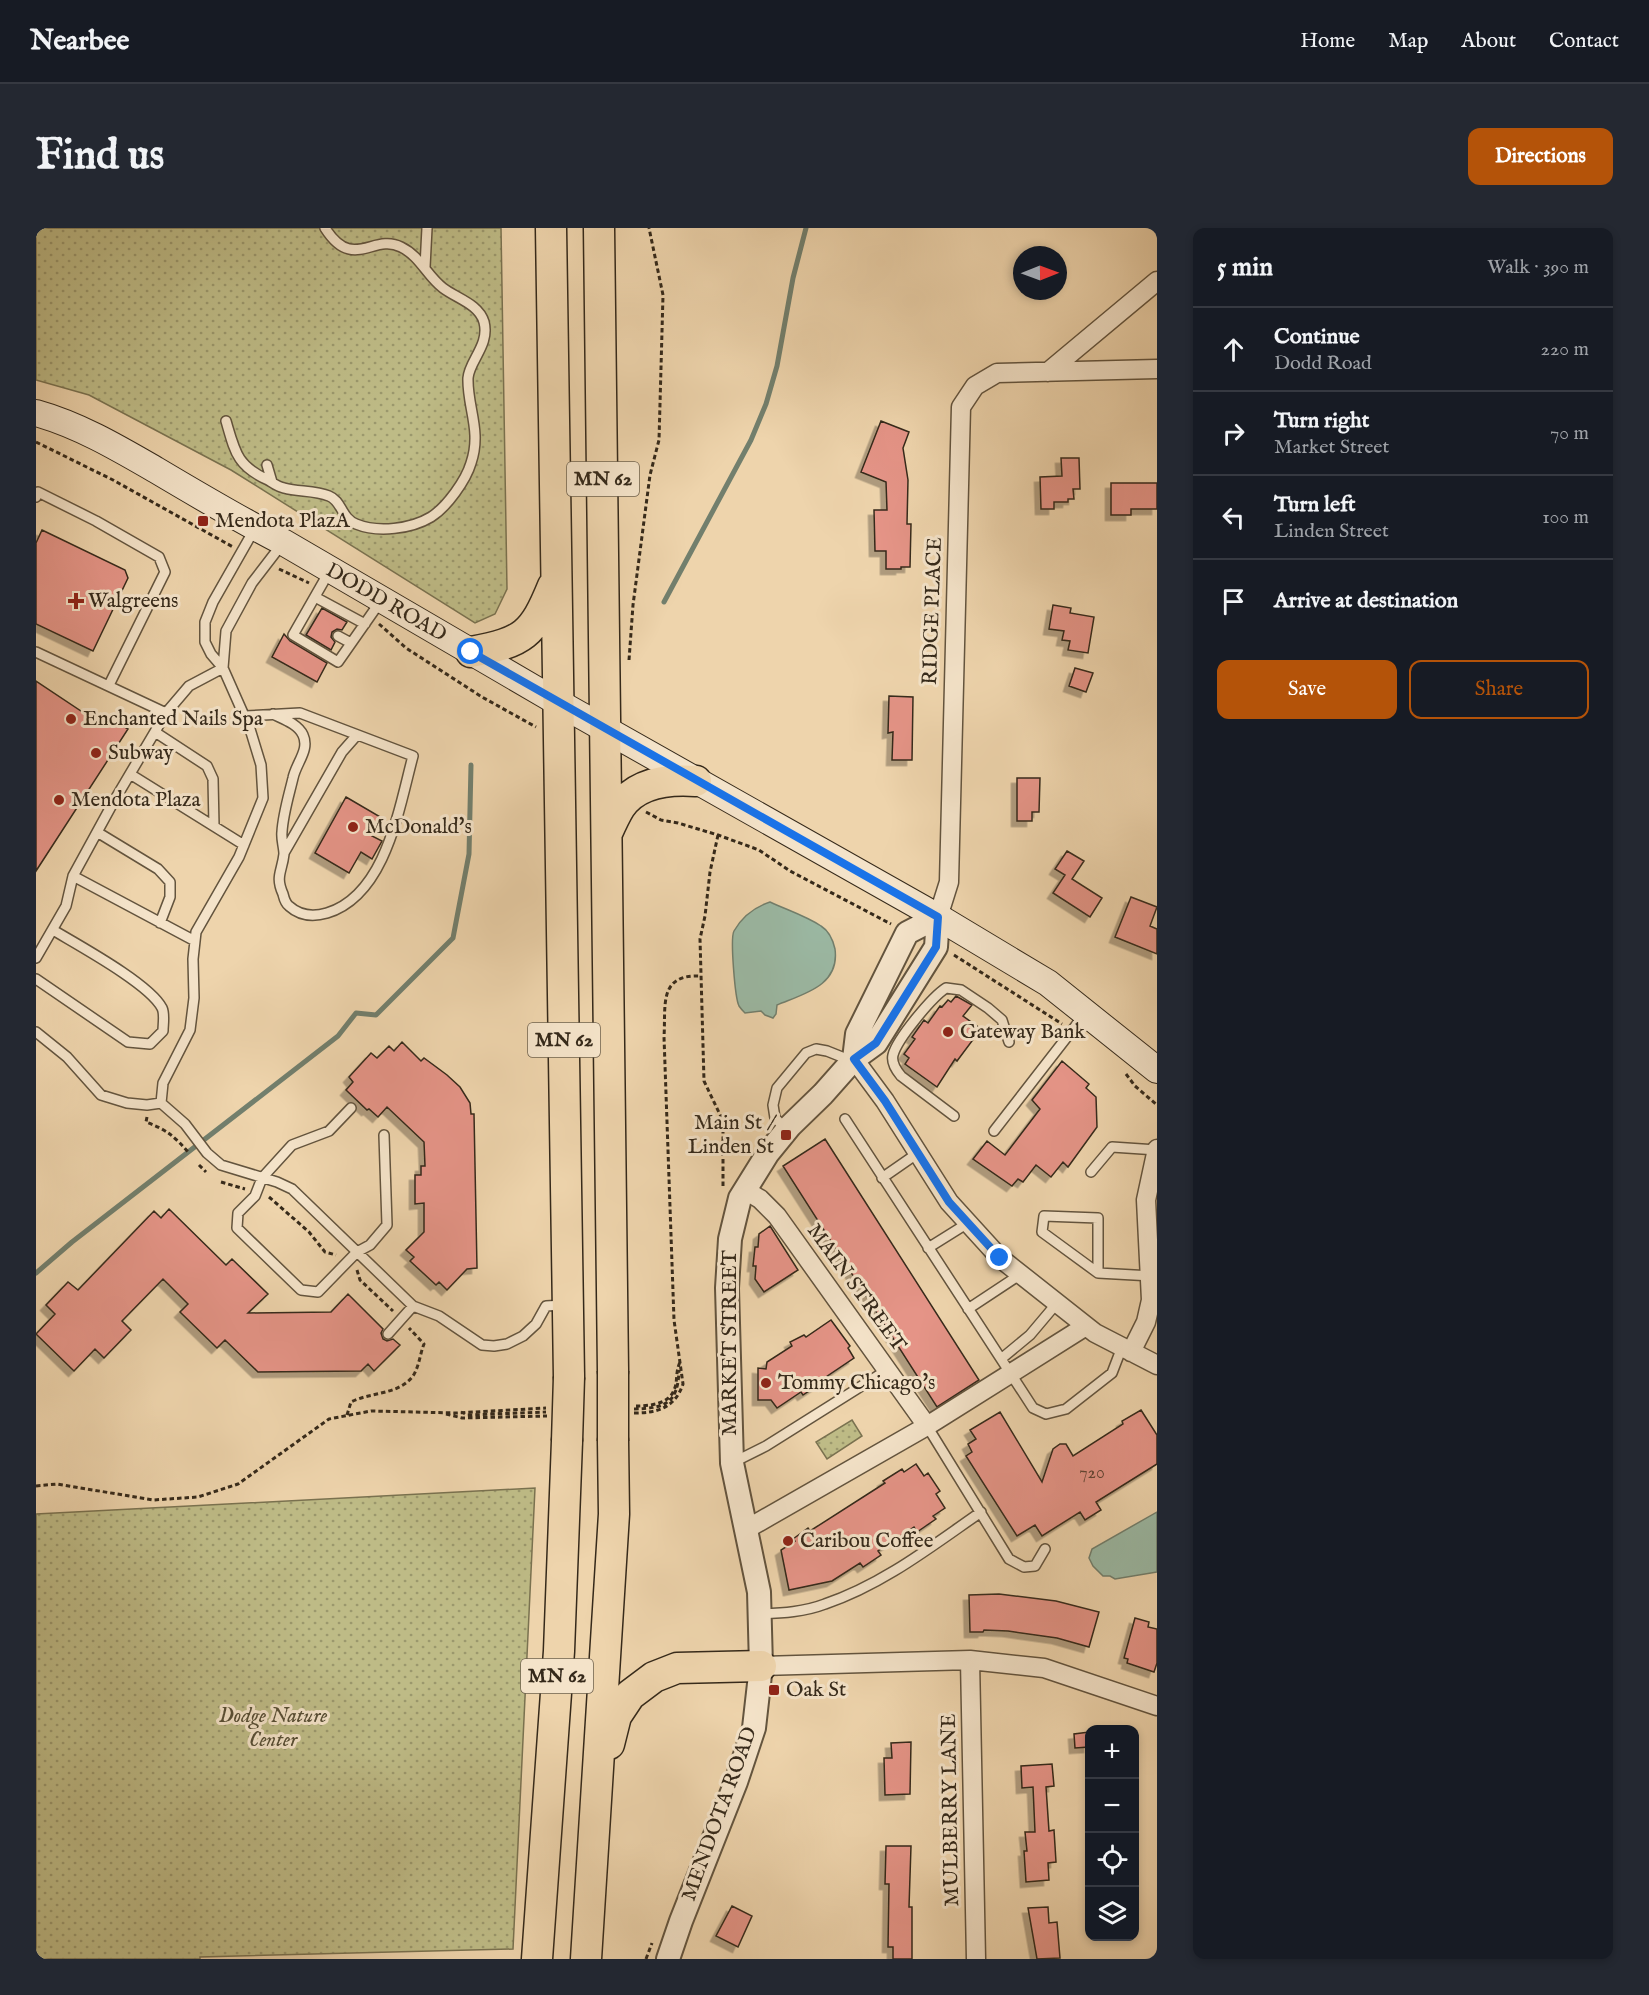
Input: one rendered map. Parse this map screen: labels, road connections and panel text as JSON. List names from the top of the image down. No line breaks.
{"streets":{"highway":["MN 62"],"main road":["DODD ROAD"],"street":["RIDGE PLACE","MAIN STREET","MARKET STREET","MULBERRY LANE","MENDOTA ROAD"]},"crossings":[["MN 62","DODD ROAD"],["DODD ROAD","RIDGE PLACE"],["DODD ROAD","MARKET STREET"],["RIDGE PLACE","MARKET STREET"],["MAIN STREET","MARKET STREET"],["MARKET STREET","MENDOTA ROAD"]],"parks":["Dodge Nature Center"],"places":{"transit":["Mendota PlazA","Main St / Linden St","Oak St"],"health":["Walgreens"],"other":["Enchanted Nails Spa","Subway","Mendota Plaza","McDonald's","Gateway Bank","Tommy Chicago's","Caribou Coffee"]},"house_numbers":["720"],"north":"right","page":{"header":"Nearbee","nav":["Home","Map","About","Contact"],"buttons":["Directions",["Save","Share"]],"title":"Find us","heading":["5 min","Walk · 390 m"],"list":[["Continue","Dodd Road","220 m"],["Turn right","Market Street","70 m"],["Turn left","Linden Street","100 m"],"Arrive at destination"],"map_buttons":["+","−"]}}
